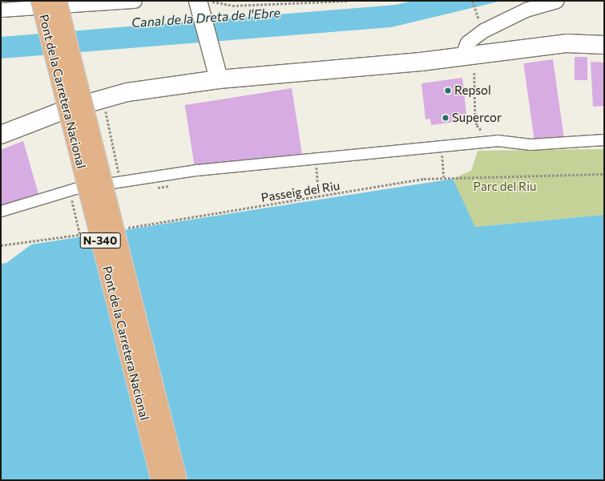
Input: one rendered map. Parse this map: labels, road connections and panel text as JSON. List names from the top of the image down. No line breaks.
{"streets":{"highway":["Pont de la Carretera Nacional","N-340"],"path":["Passeig del Riu"]},"water":["Canal de la Dreta de l'Ebre"],"parks":["Parc del Riu"],"places":["Repsol","Supercor"]}
